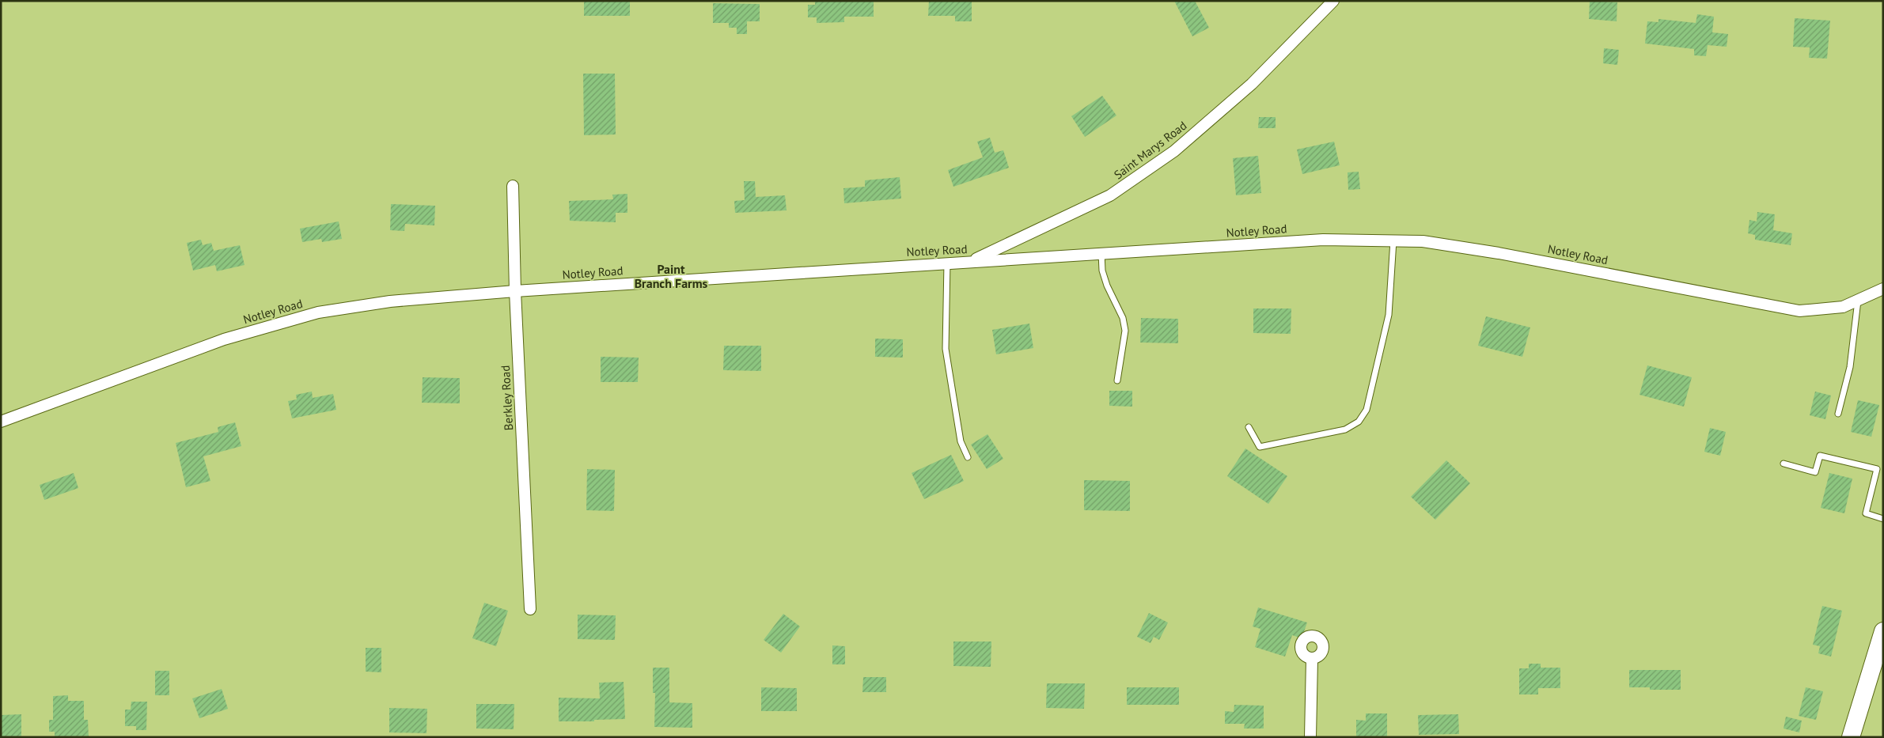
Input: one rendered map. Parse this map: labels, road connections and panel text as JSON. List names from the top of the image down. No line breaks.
{"streets":{"street":["Saint Marys Road","Notley Road","Berkley Road"]},"crossings":[["Saint Marys Road","Notley Road"],["Notley Road","Berkley Road"]],"districts":["Paint Branch Farms"]}
